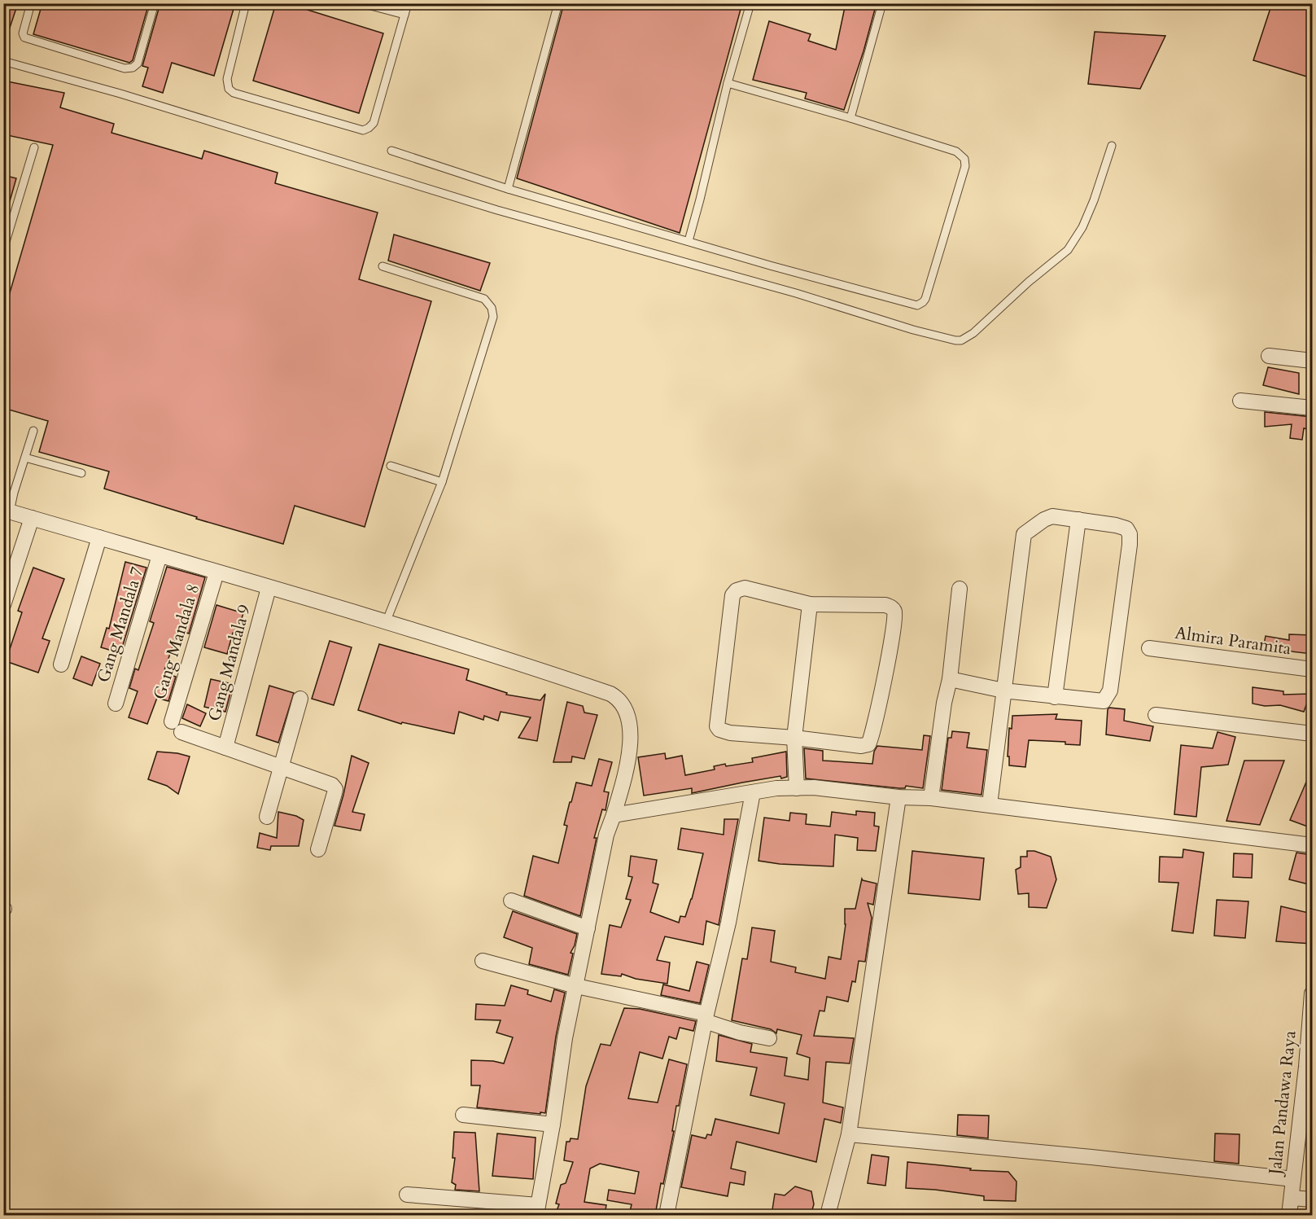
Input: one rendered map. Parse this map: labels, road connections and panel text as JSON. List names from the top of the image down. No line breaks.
{"streets":{"street":["Gang Mandala 7","Almira Paramita","Gang Mandala 8","Gang Mandala 9","Jalan Pandawa Raya"]},"crossings":[["Gang Mandala 8","Gang Mandala 9"]]}
